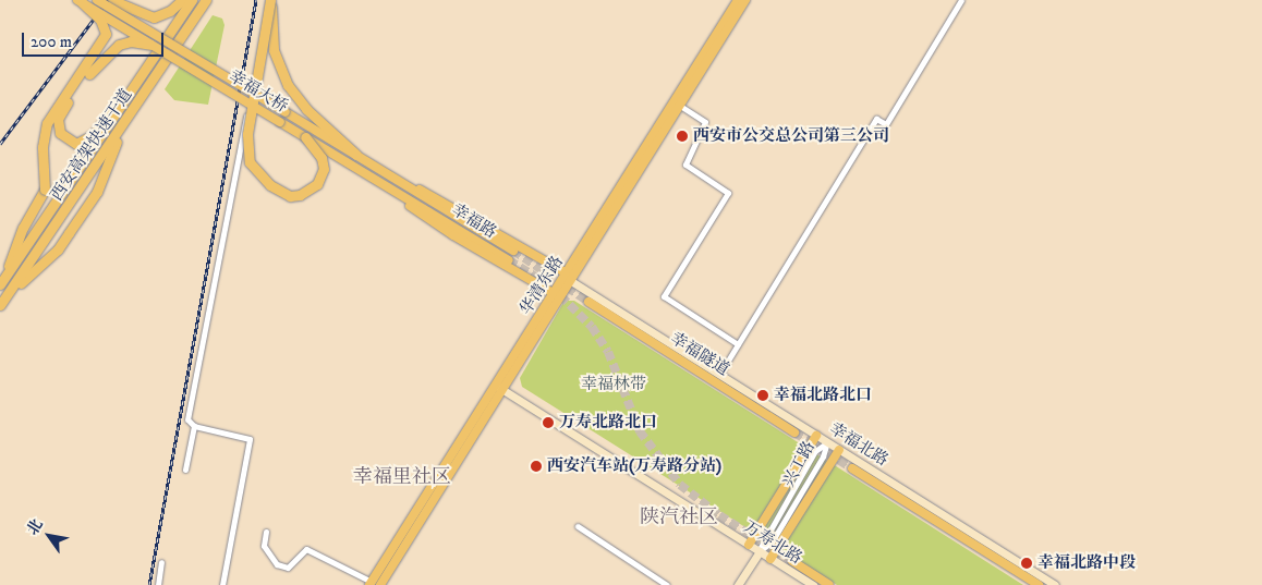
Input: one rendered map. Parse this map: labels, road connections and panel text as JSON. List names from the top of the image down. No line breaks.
{"streets":{"highway":["西安高架快速干道"],"main road":["幸福大桥","幸福路","华清东路","幸福隧道","幸福北路","兴工路","万寿北路"]},"crossings":[["幸福大桥","幸福路"],["华清东路","幸福北路"],["华清东路","万寿北路"],["幸福北路","兴工路"],["兴工路","万寿北路"]],"districts":["幸福里社区","陕汽社区"],"parks":["幸福林带"],"places":["西安市公交总公司第三公司","幸福北路北口","万寿北路北口","西安汽车站(万寿路分站)","幸福北路中段"],"scale_bar":"200 m","north":"top left"}
